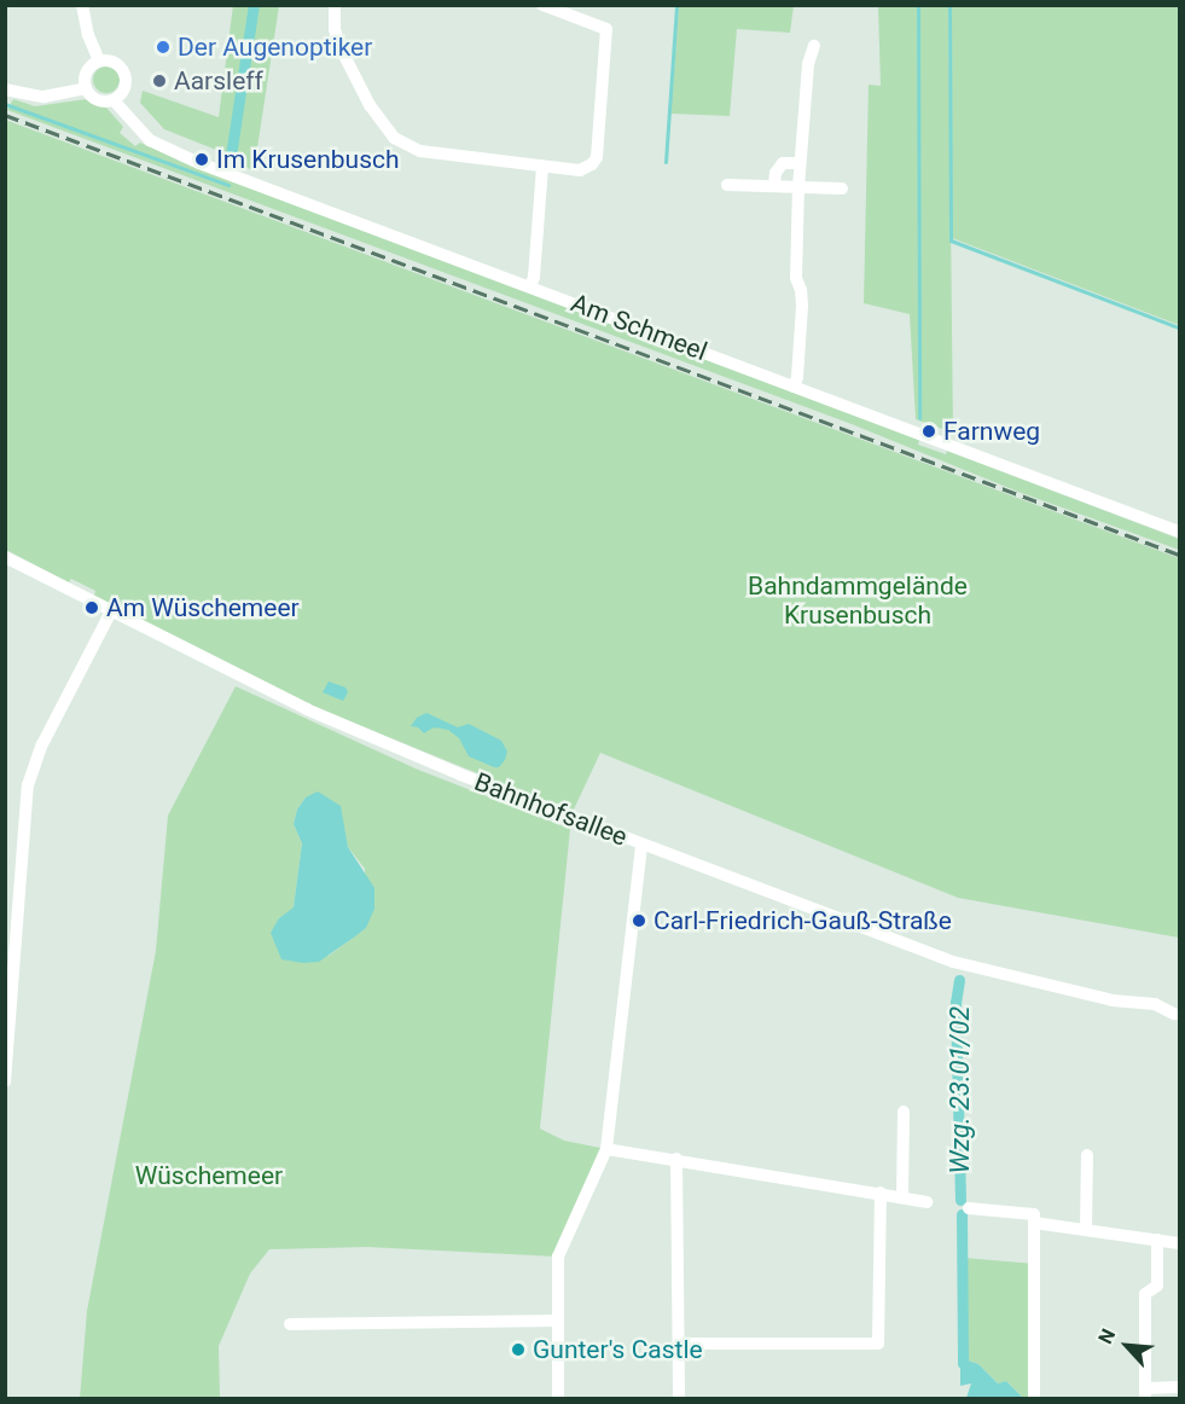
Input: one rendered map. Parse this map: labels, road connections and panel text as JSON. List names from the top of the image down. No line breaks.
{"streets":{"street":["Am Schmeel","Bahnhofsallee"]},"water":["Wzg. 23.01/02"],"parks":["Bahndammgelände Krusenbusch","Wüschemeer"],"places":["Der Augenoptiker","Aarsleff","Im Krusenbusch","Farnweg","Am Wüschemeer","Carl-Friedrich-Gauß-Straße","Gunter's Castle"],"north":"top left"}
